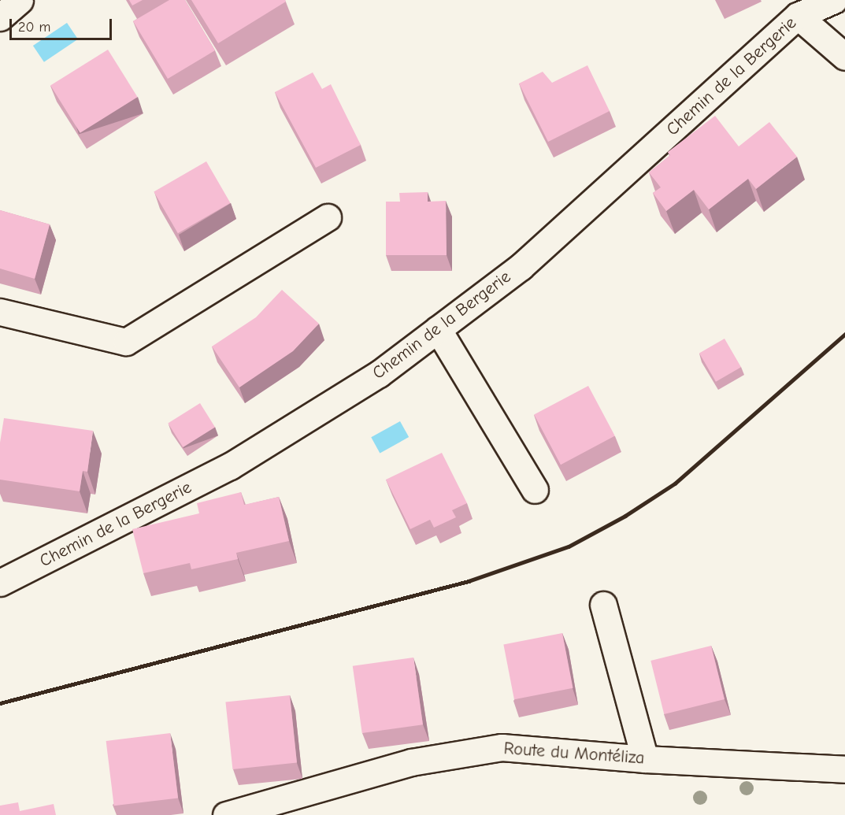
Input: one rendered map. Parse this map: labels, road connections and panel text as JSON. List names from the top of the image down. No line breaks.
{"streets":{"lane":["Chemin de la Bergerie","Route du Montéliza"]},"scale_bar":"20 m"}
